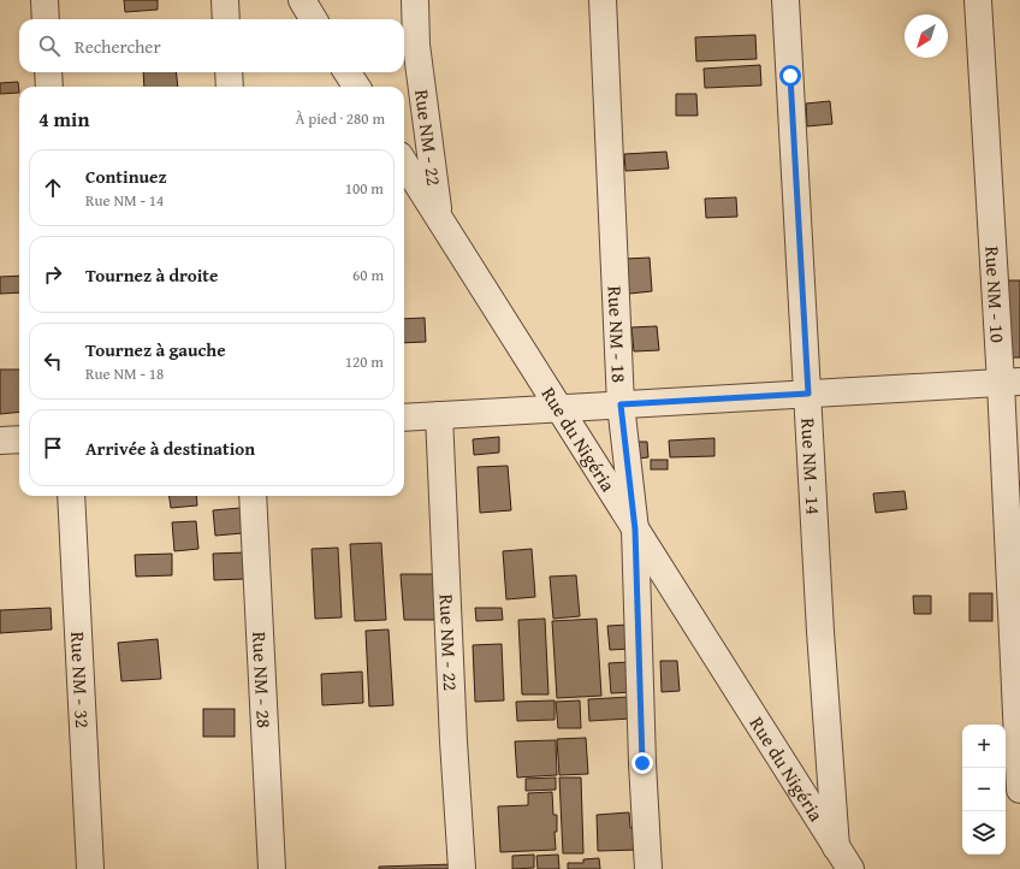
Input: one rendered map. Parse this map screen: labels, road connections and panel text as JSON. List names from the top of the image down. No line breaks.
{"streets":{"street":["Rue NM - 22","Rue NM - 10","Rue NM - 18","Rue du Nigéria","Rue NM - 14","Rue NM - 32","Rue NM - 28"]},"crossings":[["Rue NM - 22","Rue du Nigéria"],["Rue NM - 18","Rue du Nigéria"],["Rue du Nigéria","Rue NM - 14"]],"north":"bottom left","page":{"search":"Rechercher","heading":["4 min","À pied · 280 m"],"list":[["Continuez","Rue NM - 14","100 m"],["Tournez à droite","60 m"],["Tournez à gauche","Rue NM - 18","120 m"],"Arrivée à destination"],"map_buttons":["+","−"]}}
